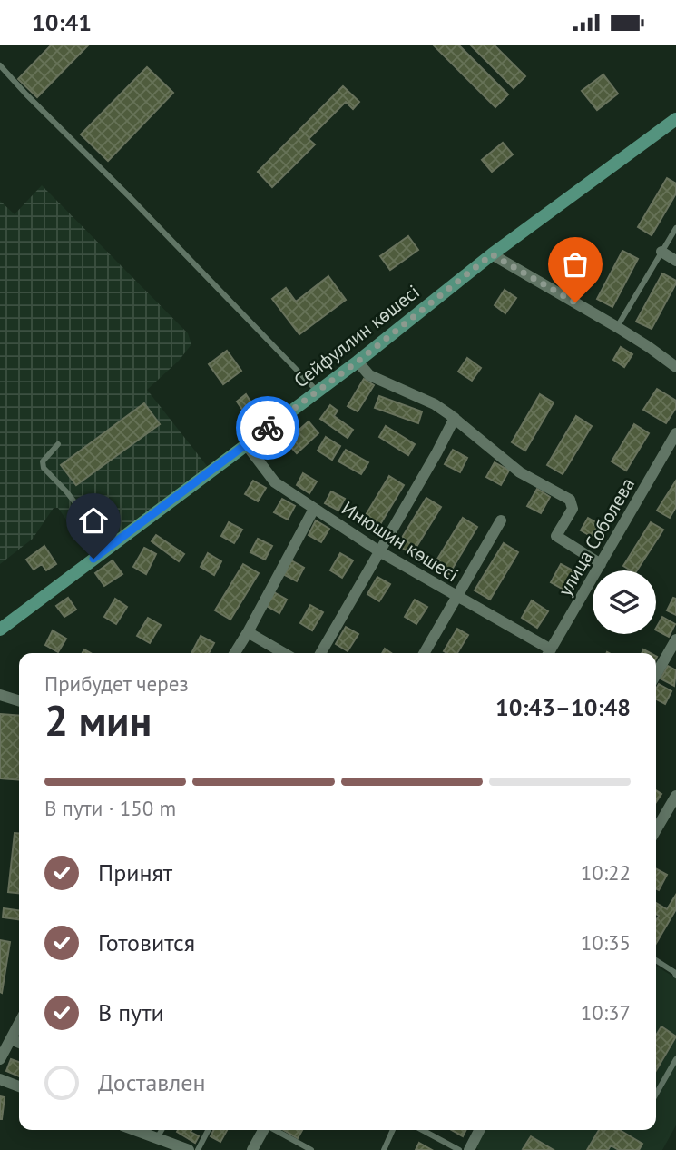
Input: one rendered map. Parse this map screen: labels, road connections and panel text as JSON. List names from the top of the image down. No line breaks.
{"streets":{"main road":["Сейфуллин көшесі"],"street":["улица Соболева","Инюшин көшесі"]},"crossings":[["Сейфуллин көшесі","Инюшин көшесі"]],"page":{"status":"10:41","heading":["2 мин","Прибудет через","10:43–10:48"],"bar":"В пути · 150 m","list":[["Принят","10:22"],["Готовится","10:35"],["В пути","10:37"],"Доставлен"]}}
